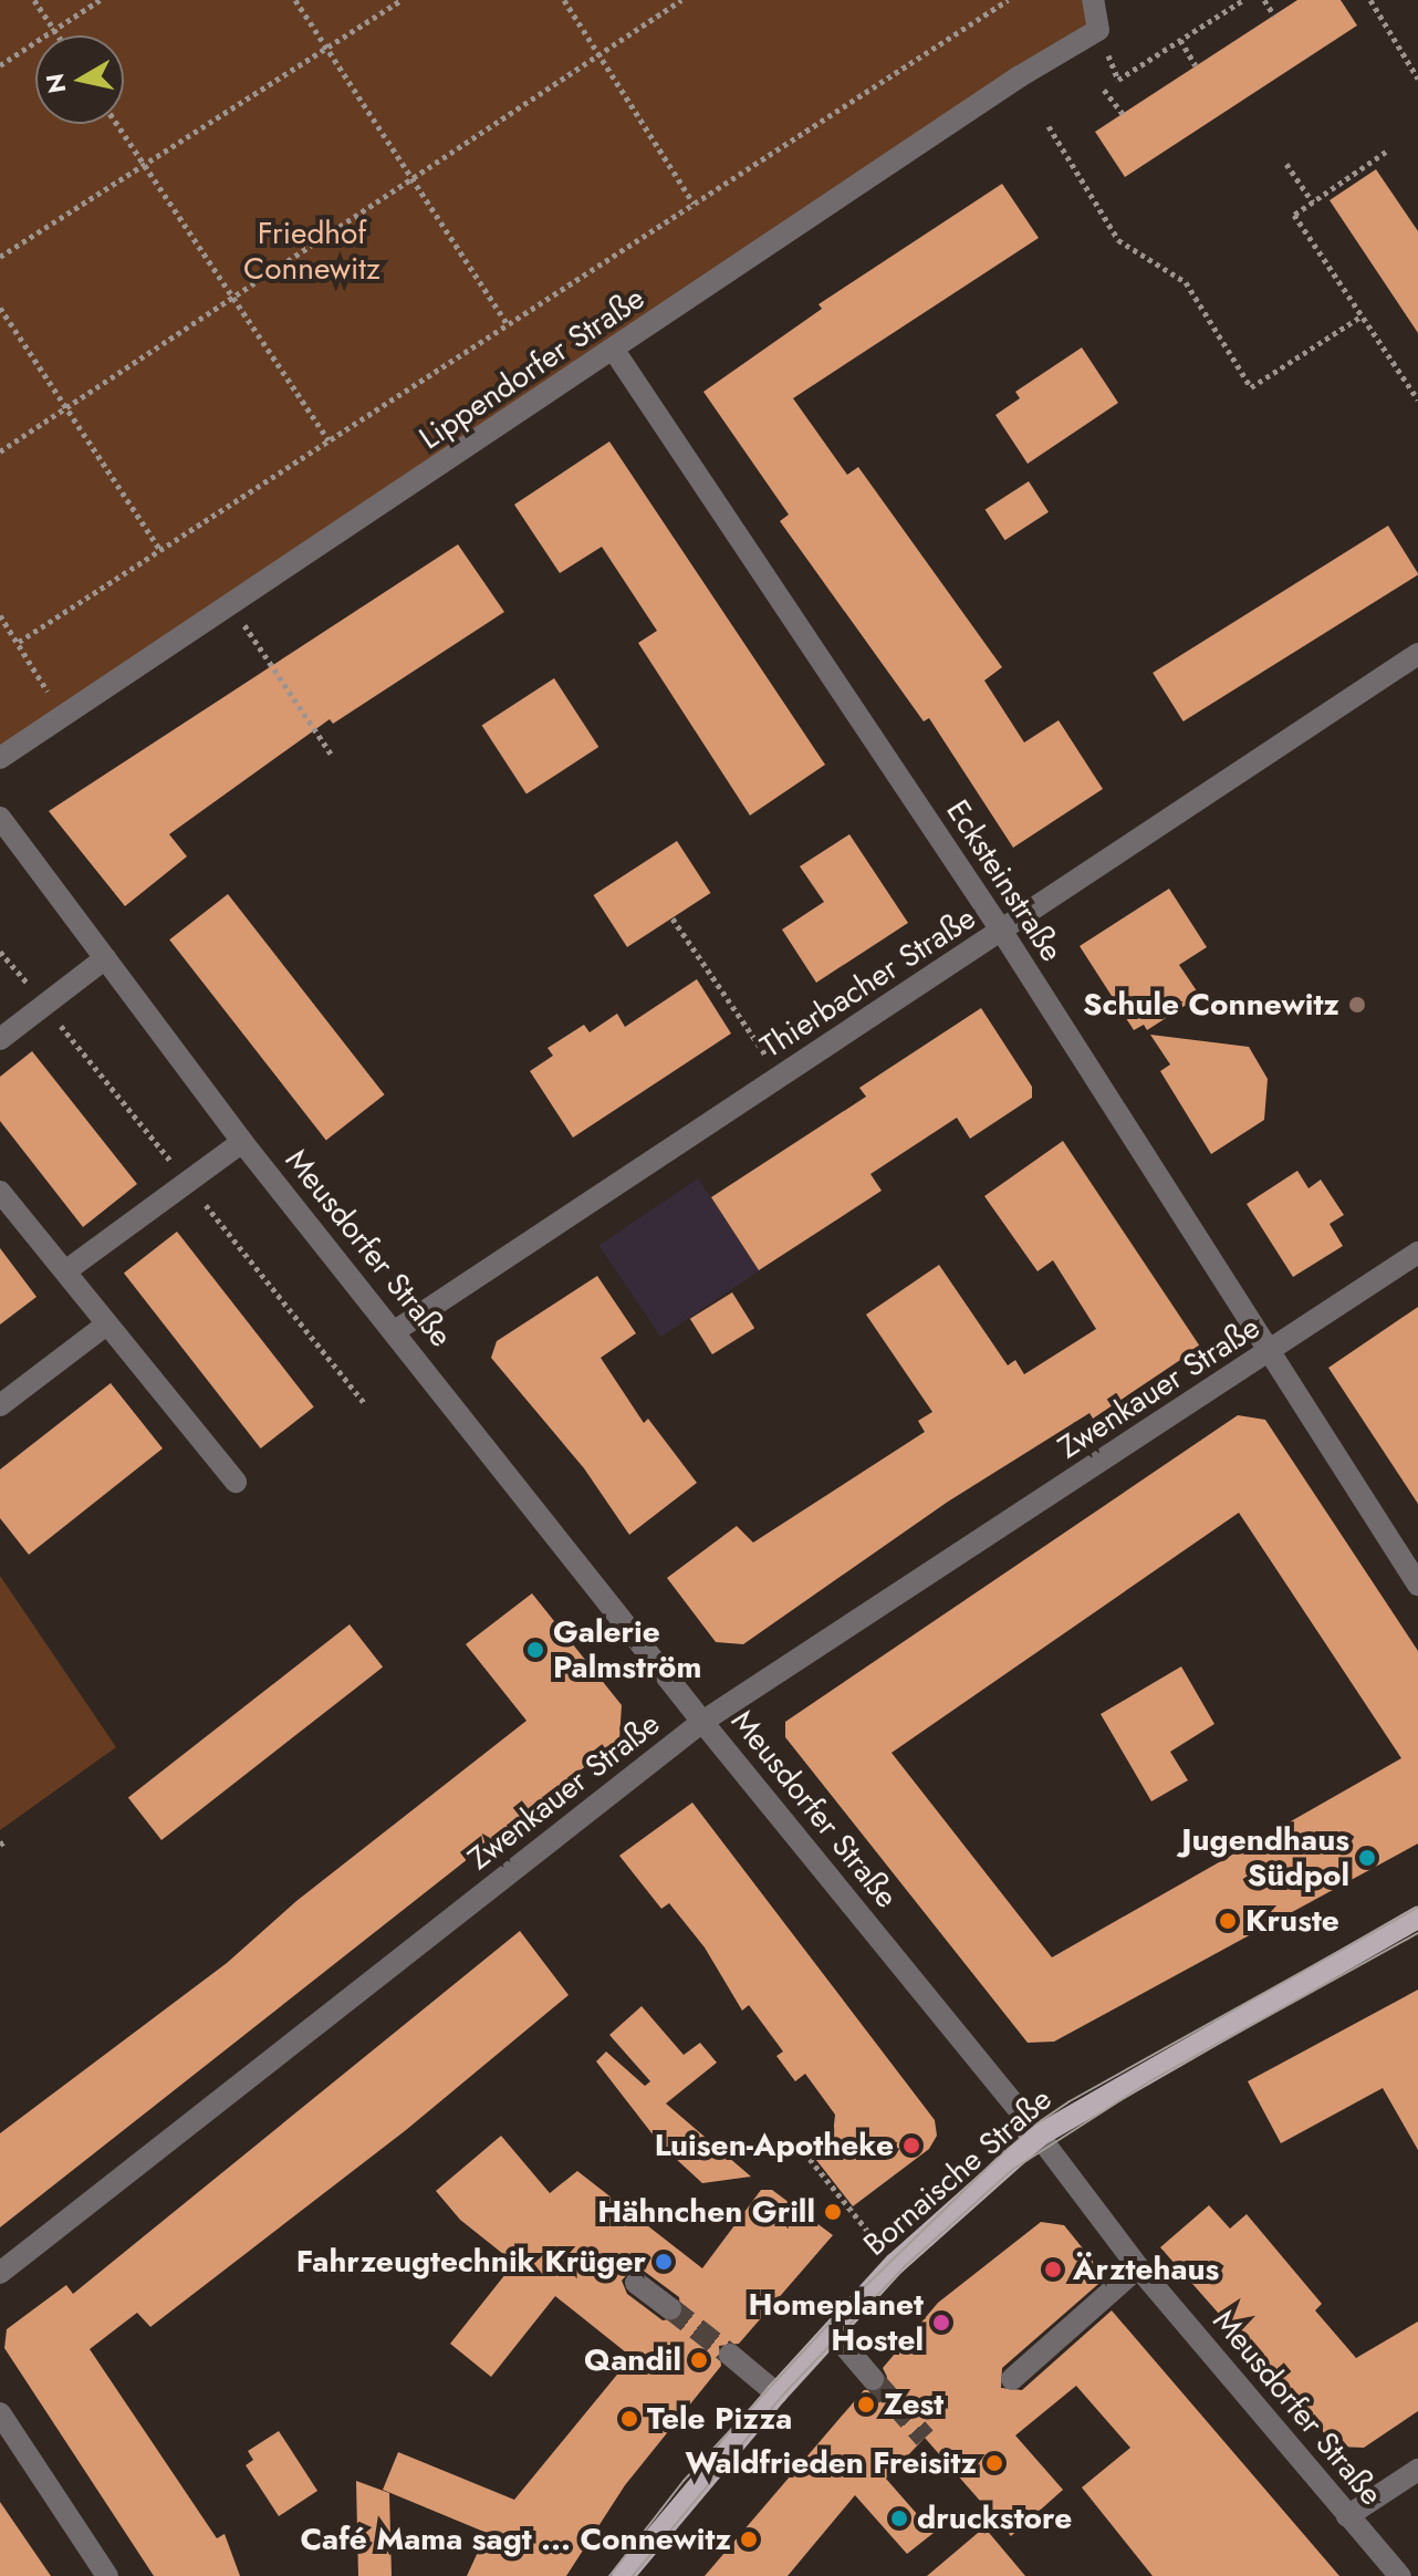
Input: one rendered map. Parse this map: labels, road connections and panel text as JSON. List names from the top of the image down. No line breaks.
{"streets":{"main road":["Bornaische Straße"],"street":["Lippendorfer Straße","Ecksteinstraße","Thierbacher Straße","Meusdorfer Straße","Zwenkauer Straße"]},"crossings":[["Lippendorfer Straße","Ecksteinstraße"],["Ecksteinstraße","Thierbacher Straße"],["Ecksteinstraße","Zwenkauer Straße"],["Thierbacher Straße","Meusdorfer Straße"],["Meusdorfer Straße","Zwenkauer Straße"],["Meusdorfer Straße","Bornaische Straße"]],"parks":["Friedhof Connewitz"],"places":["Schule Connewitz","Galerie Palmström","Jugendhaus Südpol","Kruste","Luisen-Apotheke","Hähnchen Grill","Fahrzeugtechnik Krüger","Ärztehaus","Homeplanet Hostel","Qandil","Zest","Tele Pizza","Waldfrieden Freisitz","druckstore","Café Mama sagt ... Connewitz"],"north":"left"}
